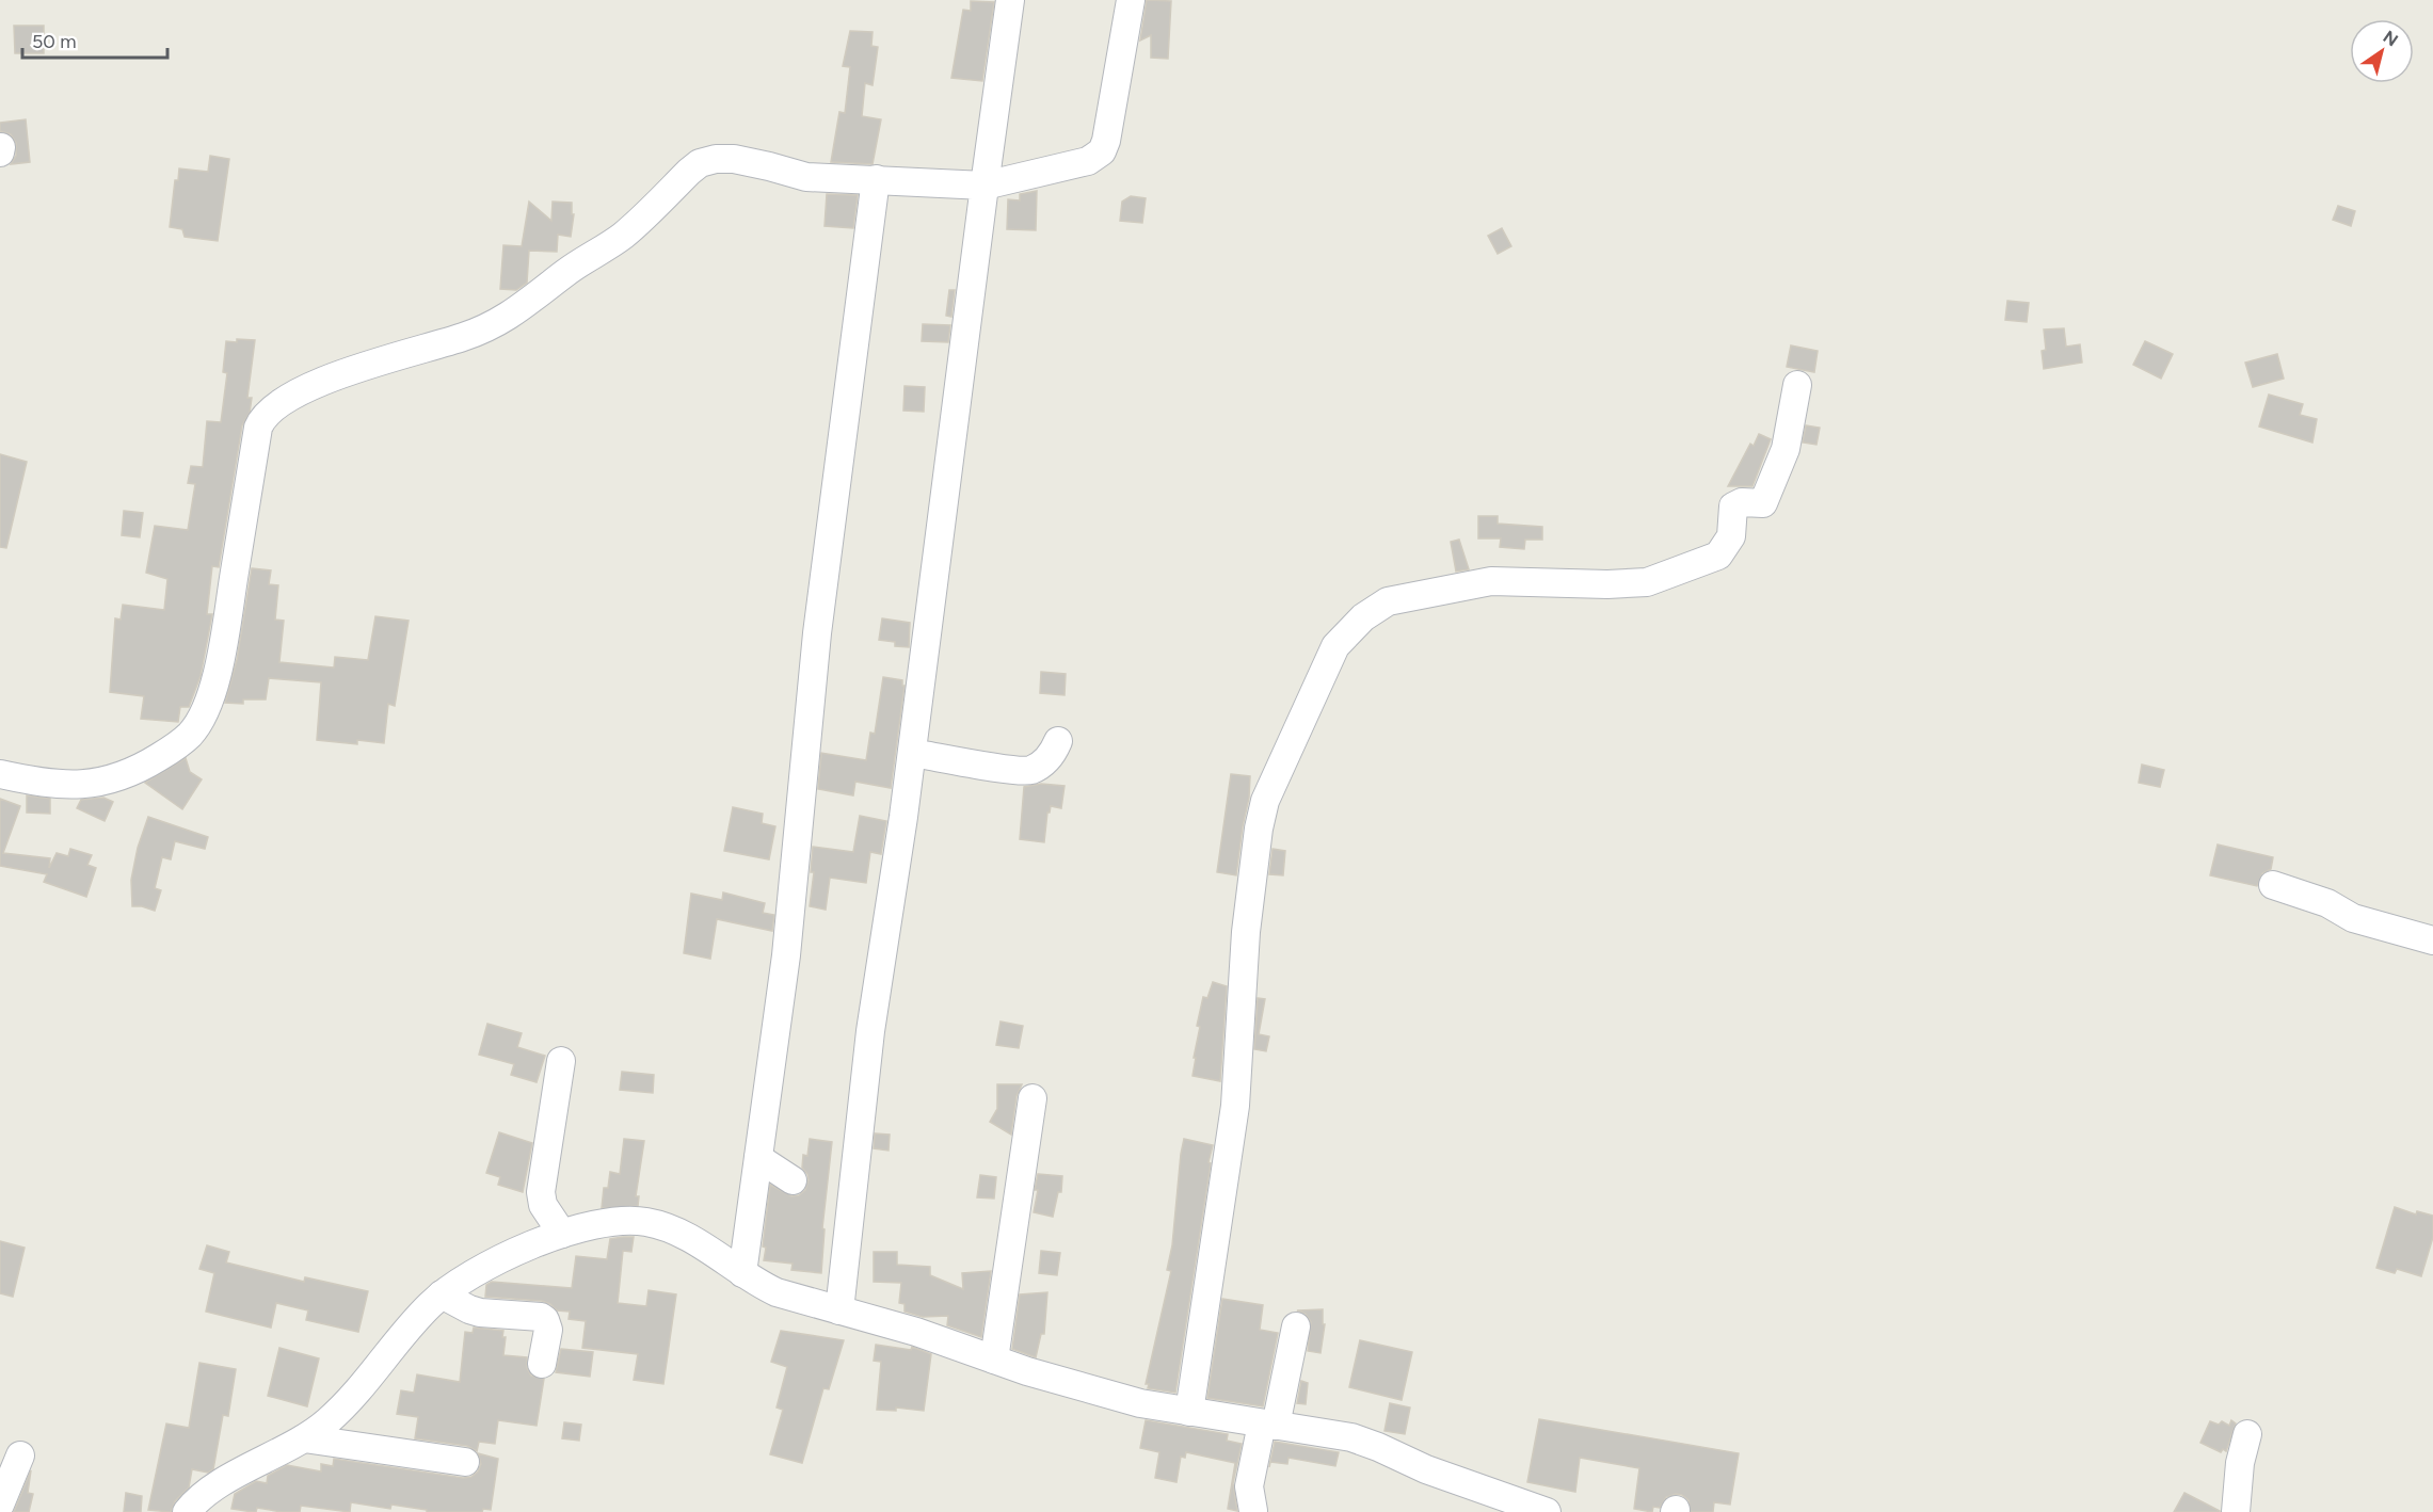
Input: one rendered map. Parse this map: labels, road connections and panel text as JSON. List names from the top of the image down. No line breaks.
{"scale_bar":"50 m","north":"top right"}
